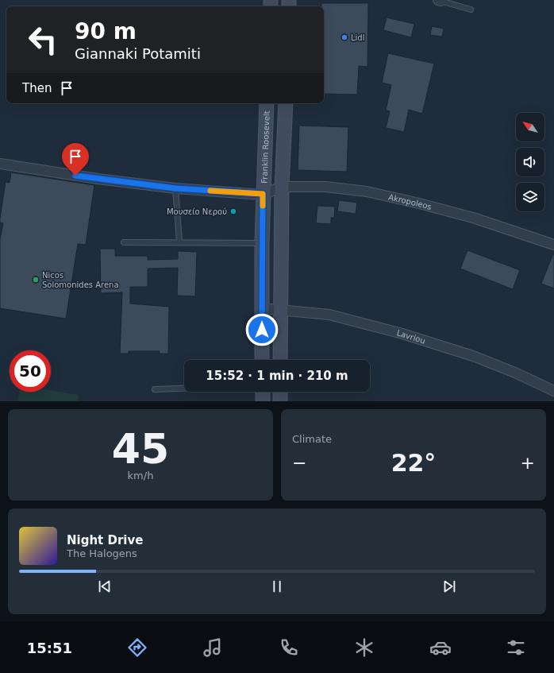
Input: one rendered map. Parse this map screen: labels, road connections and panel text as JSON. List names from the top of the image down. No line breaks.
{"streets":{"main road":["Franklin Roosevelt"],"street":["Akropoleos","Lavriou"]},"crossings":[["Franklin Roosevelt","Akropoleos"],["Franklin Roosevelt","Lavriou"]],"places":["Lidl","Μουσείο Νερού","Nicos Solomonides Arena"],"north":"top left","page":{"turn":["90 m","Giannaki Potamiti"],"then":"Then","limit":"50","trip":"15:52 · 1 min · 210 m","tile":[["45","km/h"],"Climate"],"heat":["−","22°","+"],"song":["Night Drive","The Halogens"],"tabs":"15:51"}}
